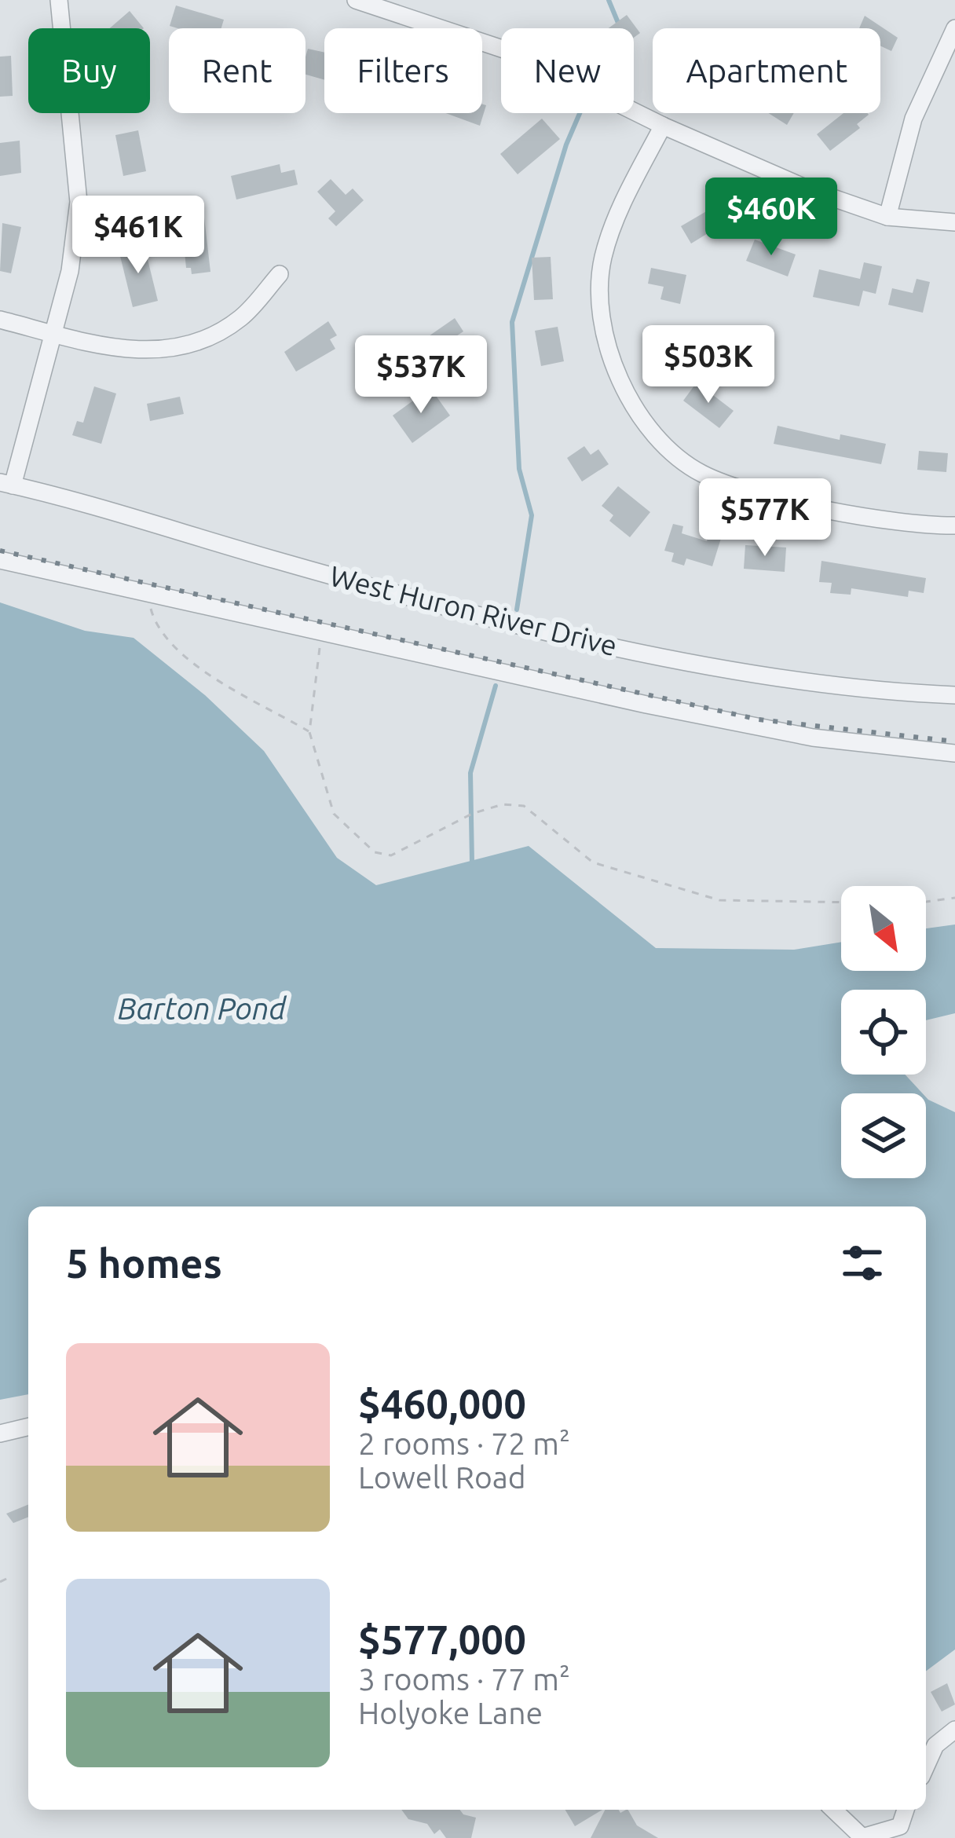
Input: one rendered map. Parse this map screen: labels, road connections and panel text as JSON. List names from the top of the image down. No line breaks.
{"streets":{"street":["West Huron River Drive"]},"water":["Barton Pond"],"north":"bottom right","page":{"chip":["Buy","Rent","Filters","New","Apartment"],"price":["$460K","$461K","$503K","$537K","$577K"],"heading":"5 homes","list":[{"name":"$460,000","note":"2 rooms · 72 m² · Lowell Road"},{"name":"$577,000","note":"3 rooms · 77 m² · Holyoke Lane"}]}}
